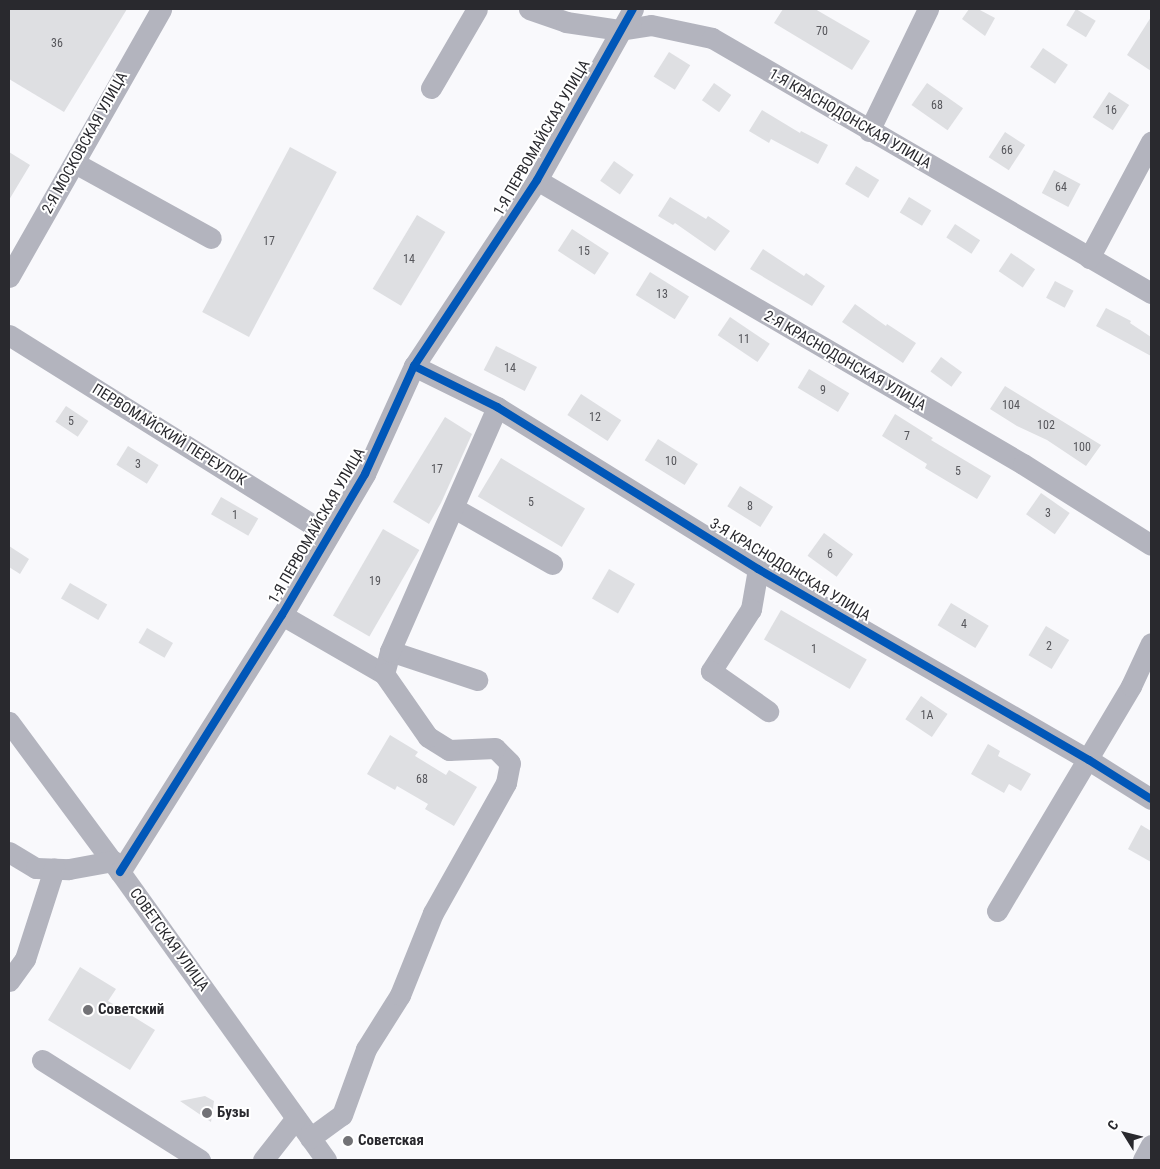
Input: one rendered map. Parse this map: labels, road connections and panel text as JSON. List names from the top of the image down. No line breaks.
{"streets":{"street":["1-Я КРАСНОДОНСКАЯ УЛИЦА","1-Я ПЕРВОМАЙСКАЯ УЛИЦА","2-Я МОСКОВСКАЯ УЛИЦА","2-Я КРАСНОДОНСКАЯ УЛИЦА","ПЕРВОМАЙСКИЙ ПЕРЕУЛОК","3-Я КРАСНОДОНСКАЯ УЛИЦА","СОВЕТСКАЯ УЛИЦА"]},"crossings":[["1-Я КРАСНОДОНСКАЯ УЛИЦА","1-Я ПЕРВОМАЙСКАЯ УЛИЦА"],["1-Я ПЕРВОМАЙСКАЯ УЛИЦА","2-Я КРАСНОДОНСКАЯ УЛИЦА"],["1-Я ПЕРВОМАЙСКАЯ УЛИЦА","ПЕРВОМАЙСКИЙ ПЕРЕУЛОК"],["1-Я ПЕРВОМАЙСКАЯ УЛИЦА","3-Я КРАСНОДОНСКАЯ УЛИЦА"],["1-Я ПЕРВОМАЙСКАЯ УЛИЦА","СОВЕТСКАЯ УЛИЦА"]],"places":["Советский","Бузы","Советская"],"house_numbers":["70","36","68","16","66","64","17","15","14","13","11","14","9","104","12","5","102","7","100","10","3","17","5","5","8","3","1","6","19","4","2","1","1А","68"],"north":"top left"}
